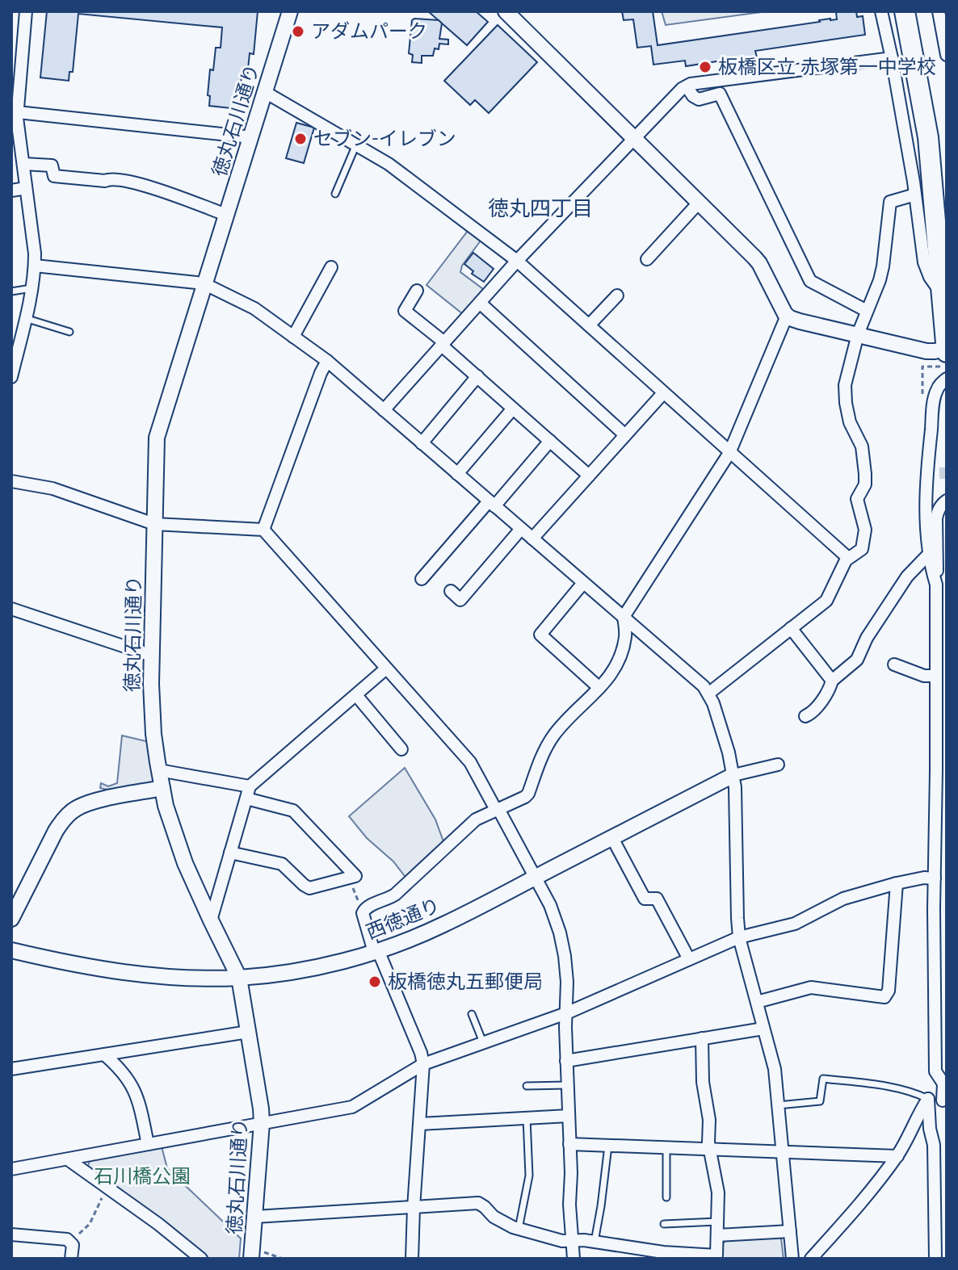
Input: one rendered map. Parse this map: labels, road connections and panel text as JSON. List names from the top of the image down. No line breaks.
{"streets":{"street":["徳丸石川通り","西徳通り"]},"crossings":[["徳丸石川通り","西徳通り"]],"districts":["徳丸四丁目"],"parks":["石川橋公園"],"places":["アダムパーク","板橋区立 赤塚第一中学校","セブン-イレブン","板橋徳丸五郵便局"]}
